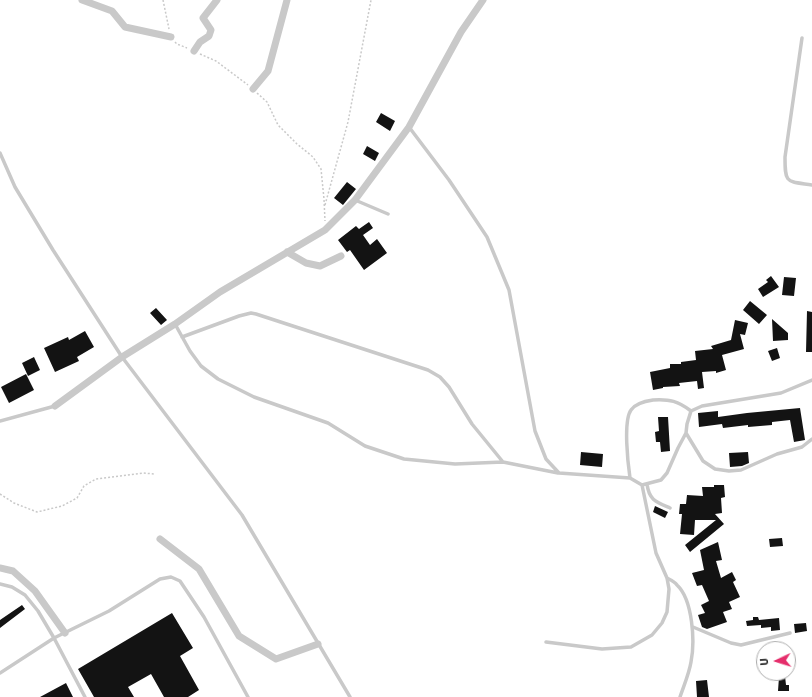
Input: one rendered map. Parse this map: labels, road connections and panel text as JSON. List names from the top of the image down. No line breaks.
{"north":"left"}
